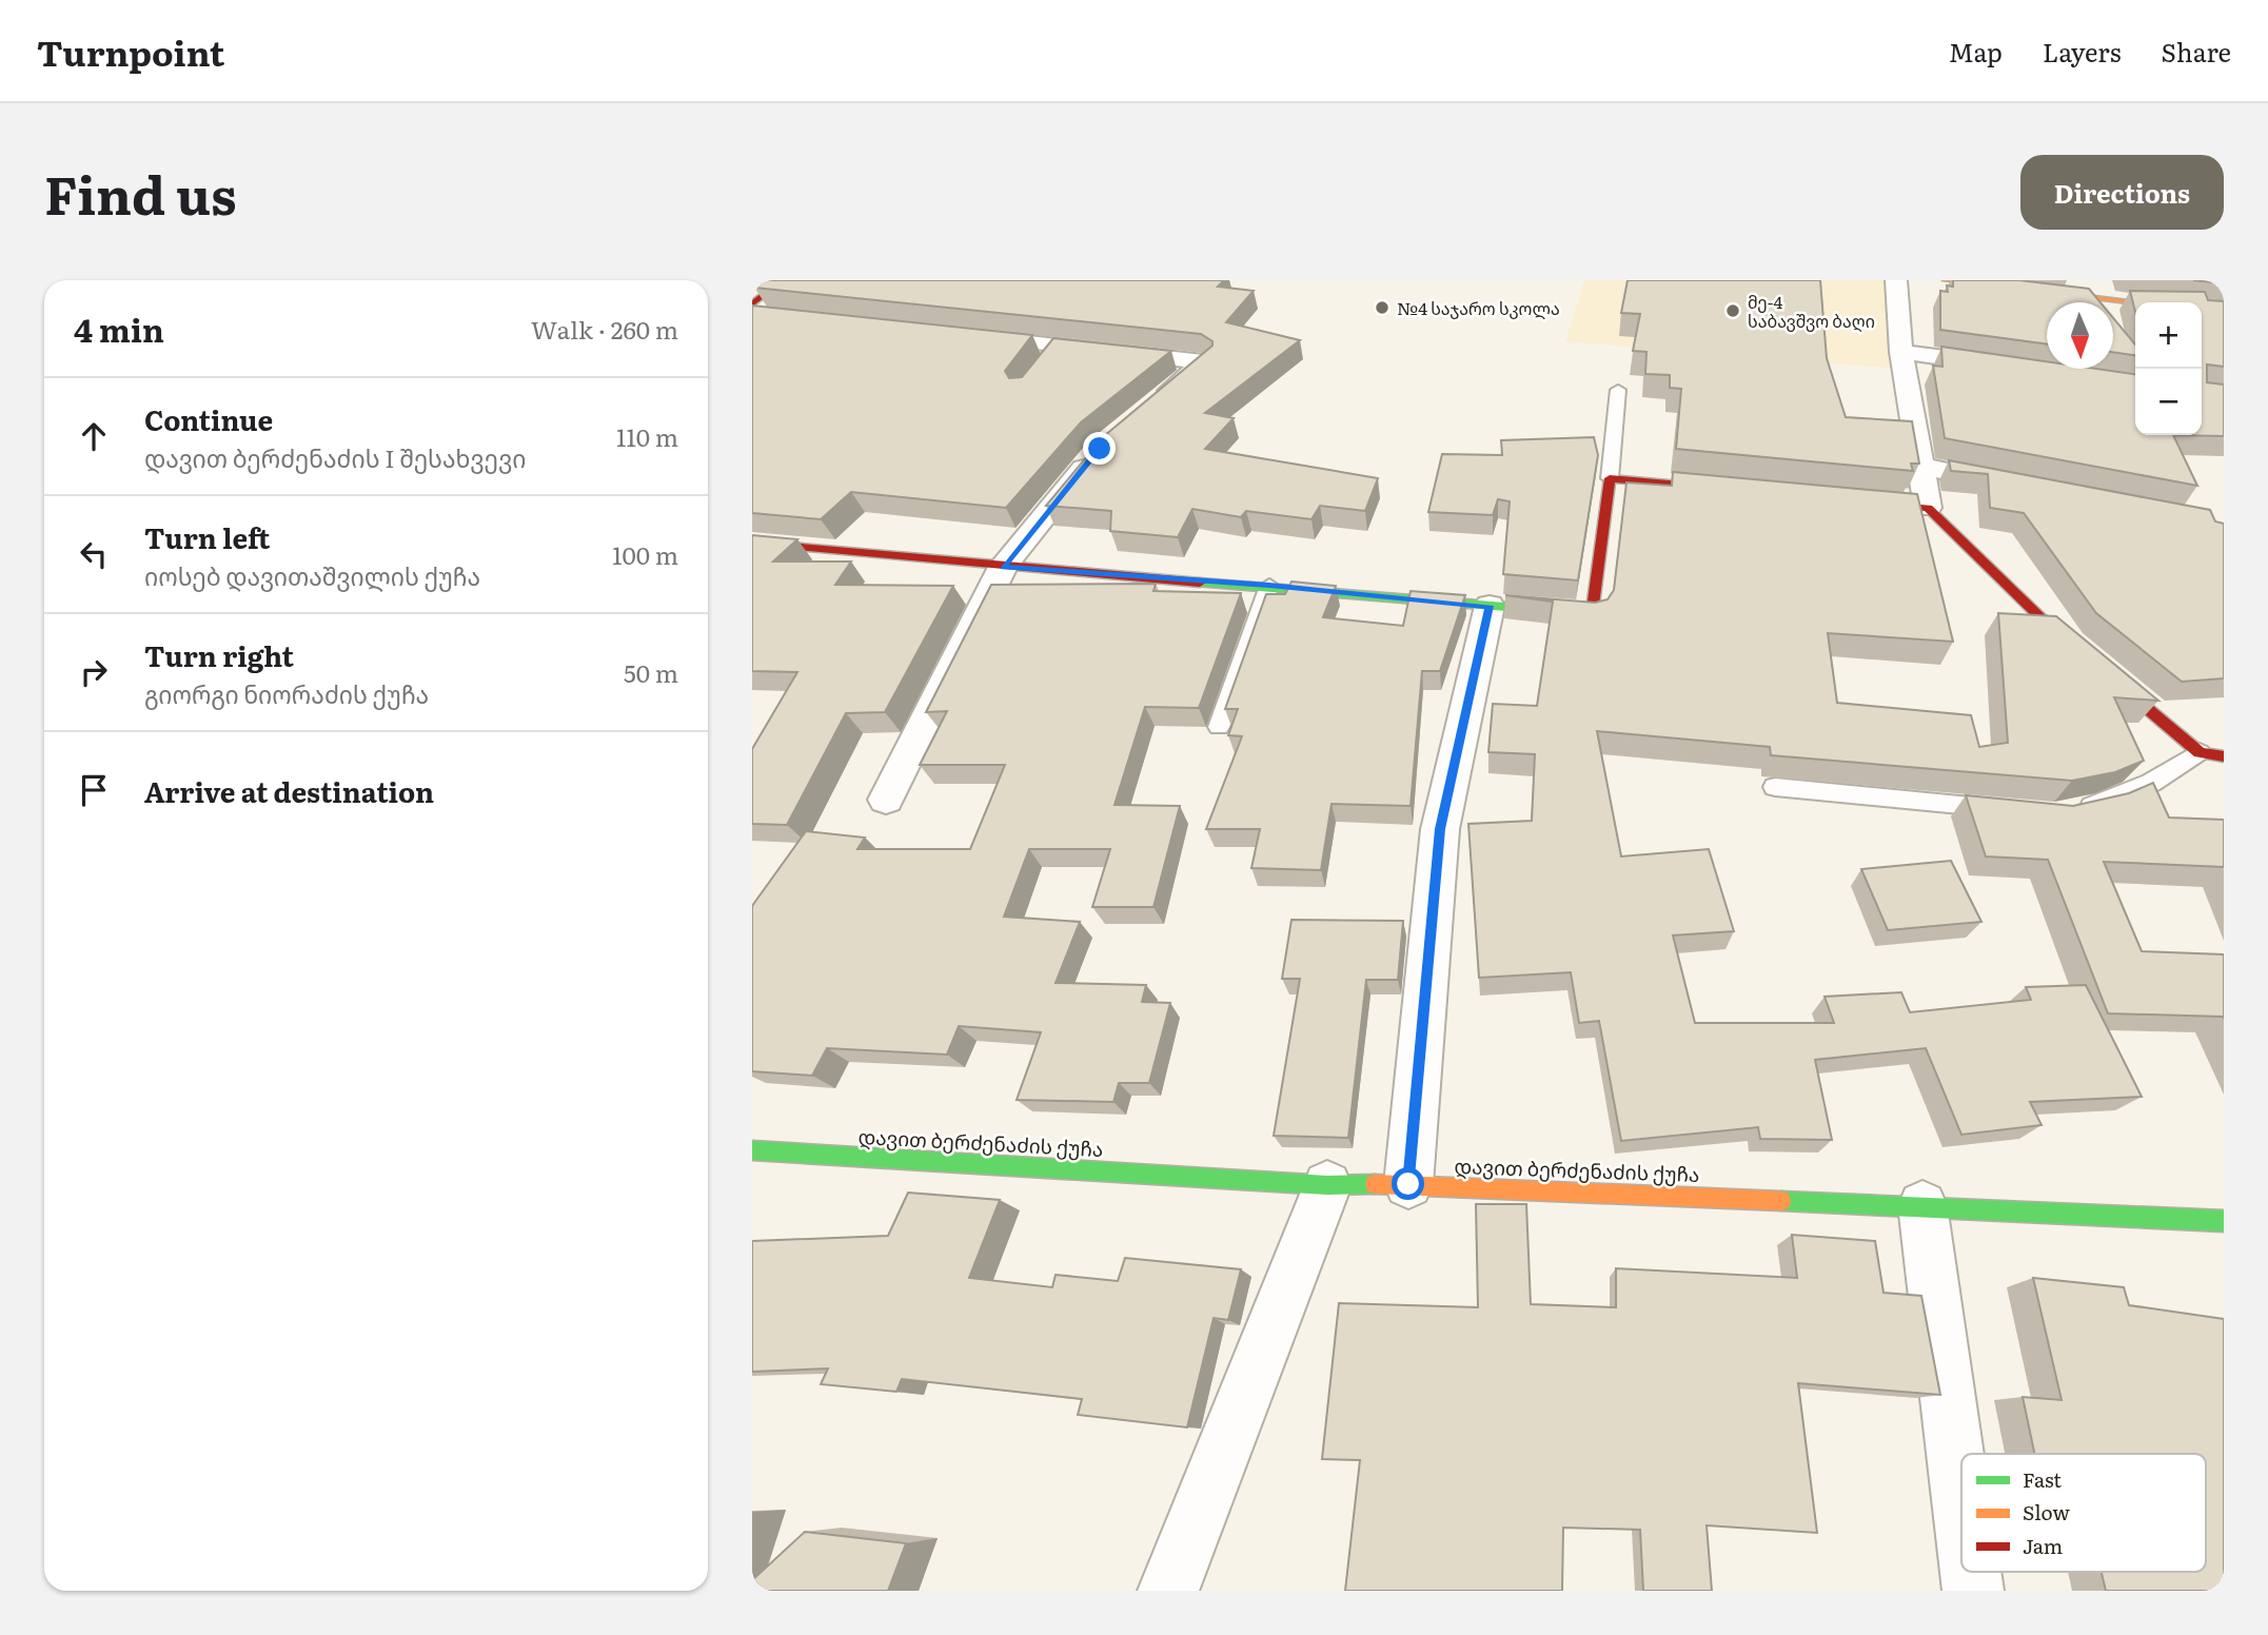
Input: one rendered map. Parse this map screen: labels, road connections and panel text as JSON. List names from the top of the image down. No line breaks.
{"streets":{"street":["დავით ბერძენაძის ქუჩა"]},"places":["№4 საჯარო სკოლა","მე-4 საბავშვო ბაღი"],"legend":["Fast","Slow","Jam"],"north":"bottom","page":{"header":"Turnpoint","nav":["Map","Layers","Share"],"title":"Find us","buttons":"Directions","heading":["4 min","Walk · 260 m"],"map_buttons":["+","−"],"list":[["Continue","დავით ბერძენაძის I შესახვევი","110 m"],["Turn left","იოსებ დავითაშვილის ქუჩა","100 m"],["Turn right","გიორგი ნიორაძის ქუჩა","50 m"],"Arrive at destination"]}}
